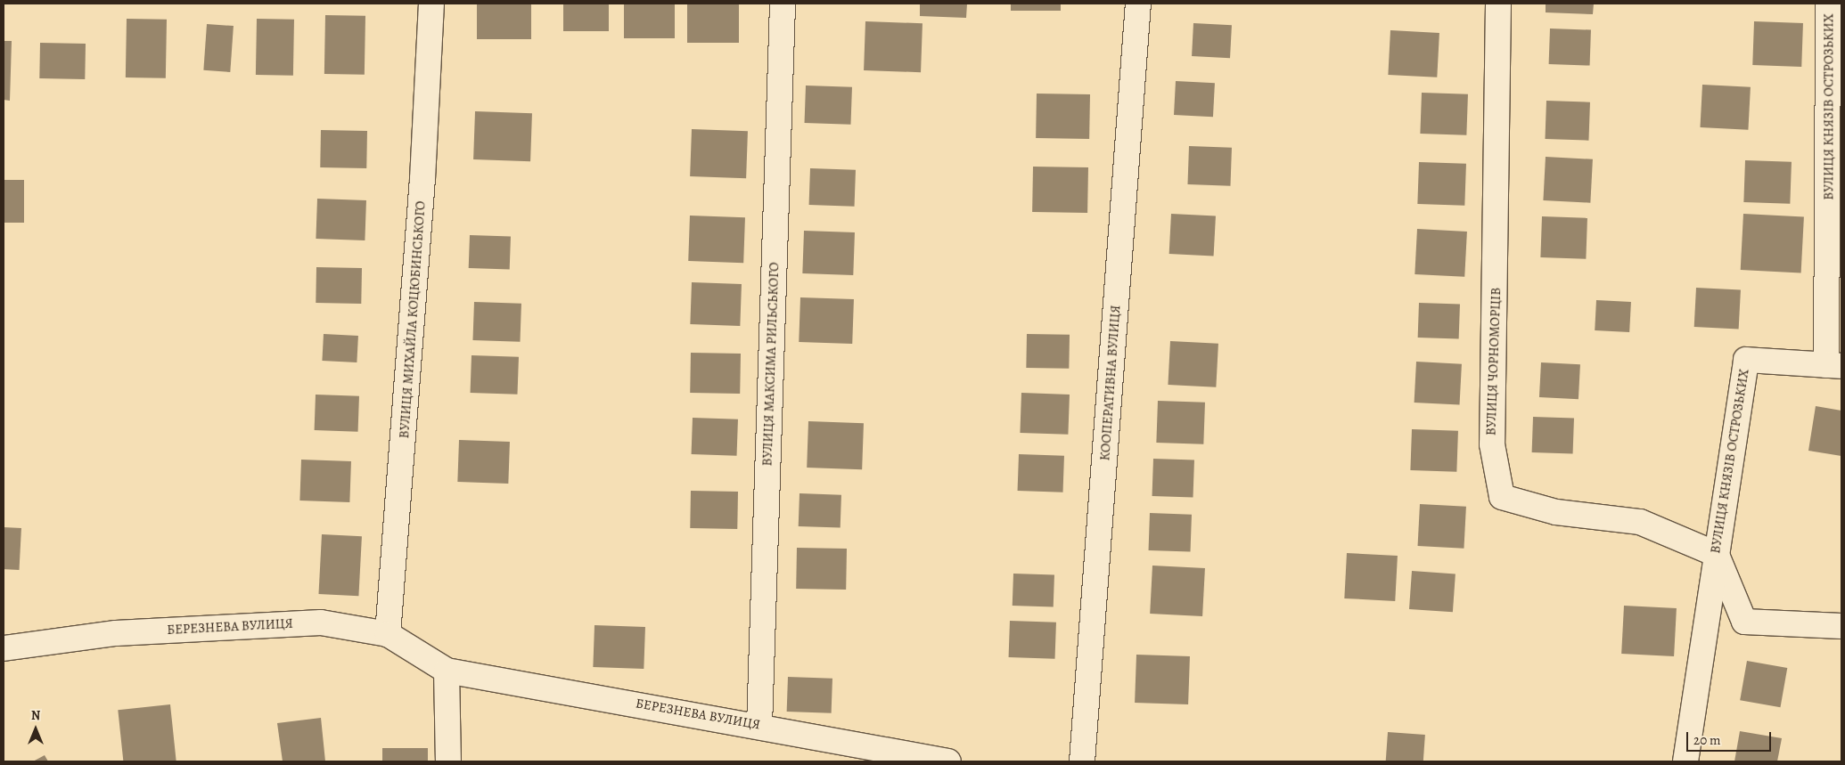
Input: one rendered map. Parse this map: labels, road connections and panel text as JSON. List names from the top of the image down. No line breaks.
{"streets":{"street":["ВУЛИЦЯ КНЯЗІВ ОСТРОЗЬКИХ","ВУЛИЦЯ МИХАЙЛА КОЦЮБИНСЬКОГО","ВУЛИЦЯ ЧОРНОМОРЦІВ","ВУЛИЦЯ МАКСИМА РИЛЬСЬКОГО","КООПЕРАТИВНА ВУЛИЦЯ","БЕРЕЗНЕВА ВУЛИЦЯ"]},"crossings":[["ВУЛИЦЯ КНЯЗІВ ОСТРОЗЬКИХ","ВУЛИЦЯ ЧОРНОМОРЦІВ"],["ВУЛИЦЯ МИХАЙЛА КОЦЮБИНСЬКОГО","БЕРЕЗНЕВА ВУЛИЦЯ"],["ВУЛИЦЯ МАКСИМА РИЛЬСЬКОГО","БЕРЕЗНЕВА ВУЛИЦЯ"]],"scale_bar":"20 m","north":"top"}
